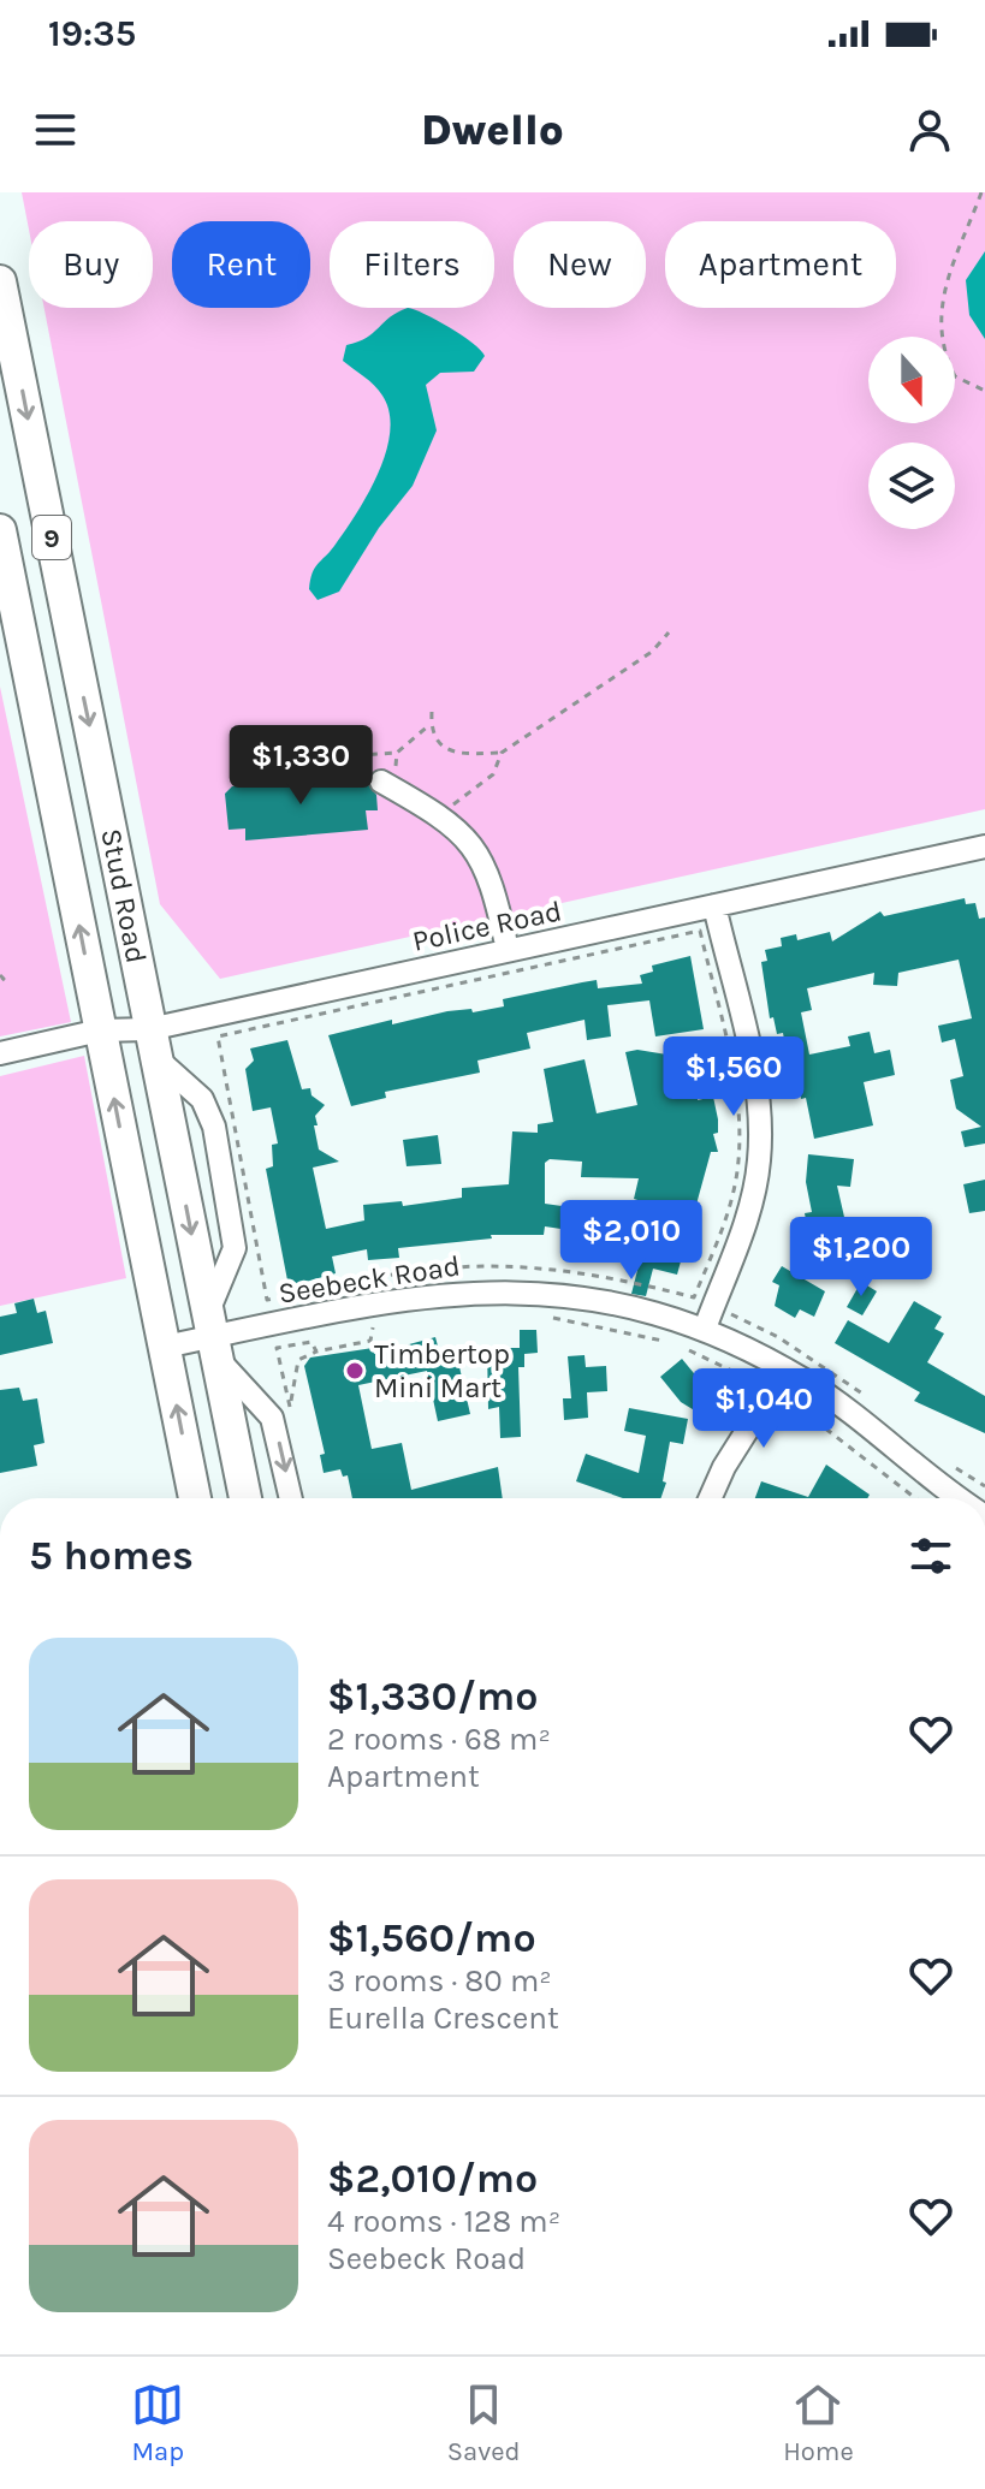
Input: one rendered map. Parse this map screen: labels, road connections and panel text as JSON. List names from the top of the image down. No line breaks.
{"streets":{"highway":["9","Stud Road"],"street":["Police Road","Seebeck Road"]},"crossings":[["Stud Road","Police Road"],["Stud Road","Seebeck Road"]],"places":["Timbertop Mini Mart"],"north":"bottom","page":{"status":"19:35","header":"Dwello","chip":["Buy","Rent","Filters","New","Apartment"],"price":["$1,330","$1,560","$2,010","$1,200","$1,040"],"heading":"5 homes","list":[{"name":"$1,330/mo","note":"2 rooms · 68 m² · Apartment"},{"name":"$1,560/mo","note":"3 rooms · 80 m² · Eurella Crescent"},{"name":"$2,010/mo","note":"4 rooms · 128 m² · Seebeck Road"}],"tabs":["Map","Saved","Home"]}}
